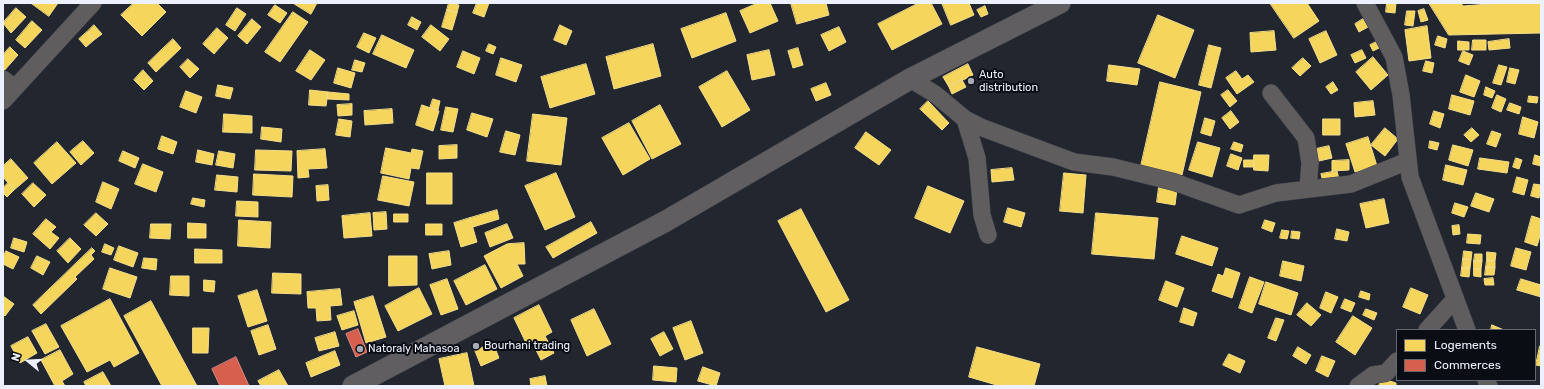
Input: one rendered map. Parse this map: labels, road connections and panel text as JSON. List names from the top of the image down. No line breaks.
{"places":["Auto distribution","Bourhani trading","Natoraly Mahasoa"],"legend":["Logements","Commerces"],"north":"left"}
